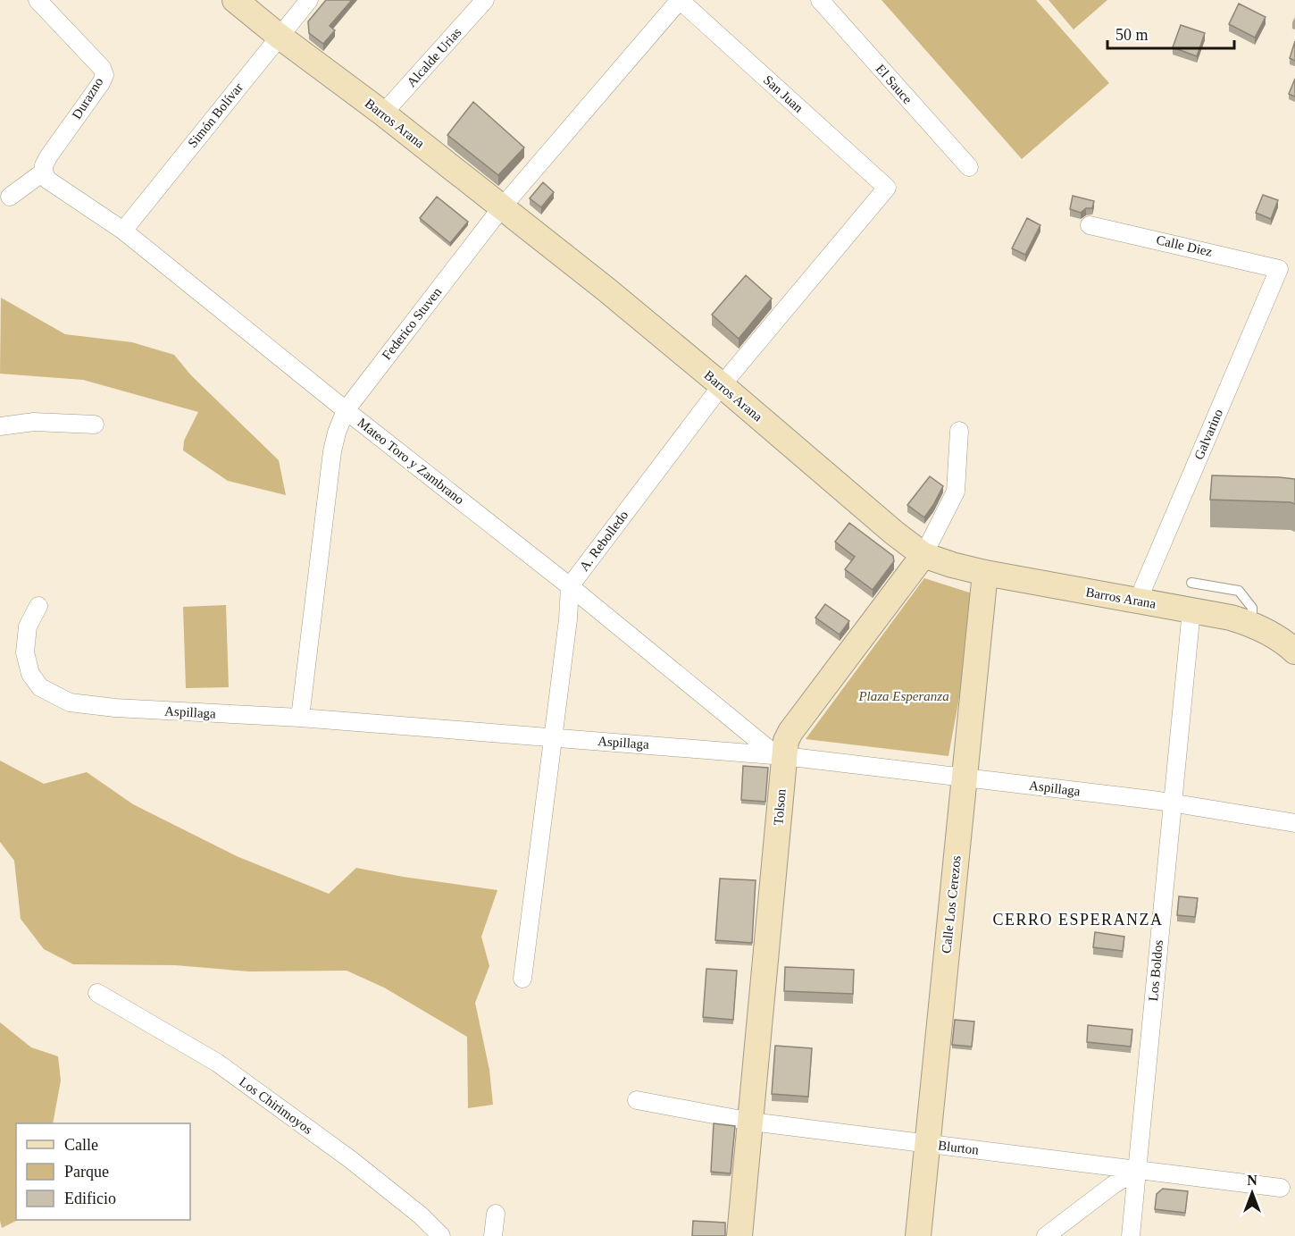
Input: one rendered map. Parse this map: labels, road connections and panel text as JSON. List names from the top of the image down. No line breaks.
{"streets":{"street":["Alcalde Urias","El Sauce","San Juan","Durazno","Simón Bolívar","Barros Arana","Calle Diez","Federico Stuven","Galvarino","Mateo Toro y Zambrano","A. Rebolledo","Aspillaga","Tolson","Calle Los Cerezos","Los Boldos","Los Chirimoyos","Blurton"]},"crossings":[["Alcalde Urias","Barros Arana"],["San Juan","Federico Stuven"],["San Juan","A. Rebolledo"],["Durazno","Mateo Toro y Zambrano"],["Simón Bolívar","Barros Arana"],["Simón Bolívar","Mateo Toro y Zambrano"],["Barros Arana","Federico Stuven"],["Barros Arana","Galvarino"],["Barros Arana","A. Rebolledo"],["Barros Arana","Tolson"],["Barros Arana","Calle Los Cerezos"],["Barros Arana","Los Boldos"],["Calle Diez","Galvarino"],["Federico Stuven","Mateo Toro y Zambrano"],["Federico Stuven","Aspillaga"],["Mateo Toro y Zambrano","A. Rebolledo"],["Mateo Toro y Zambrano","Aspillaga"],["Mateo Toro y Zambrano","Tolson"],["Aspillaga","Tolson"],["Aspillaga","Calle Los Cerezos"],["Aspillaga","Los Boldos"],["Tolson","Blurton"],["Calle Los Cerezos","Blurton"],["Los Boldos","Blurton"]],"districts":["CERRO ESPERANZA"],"parks":["Plaza Esperanza"],"legend":["Calle","Parque","Edificio"],"scale_bar":"50 m","north":"top"}
